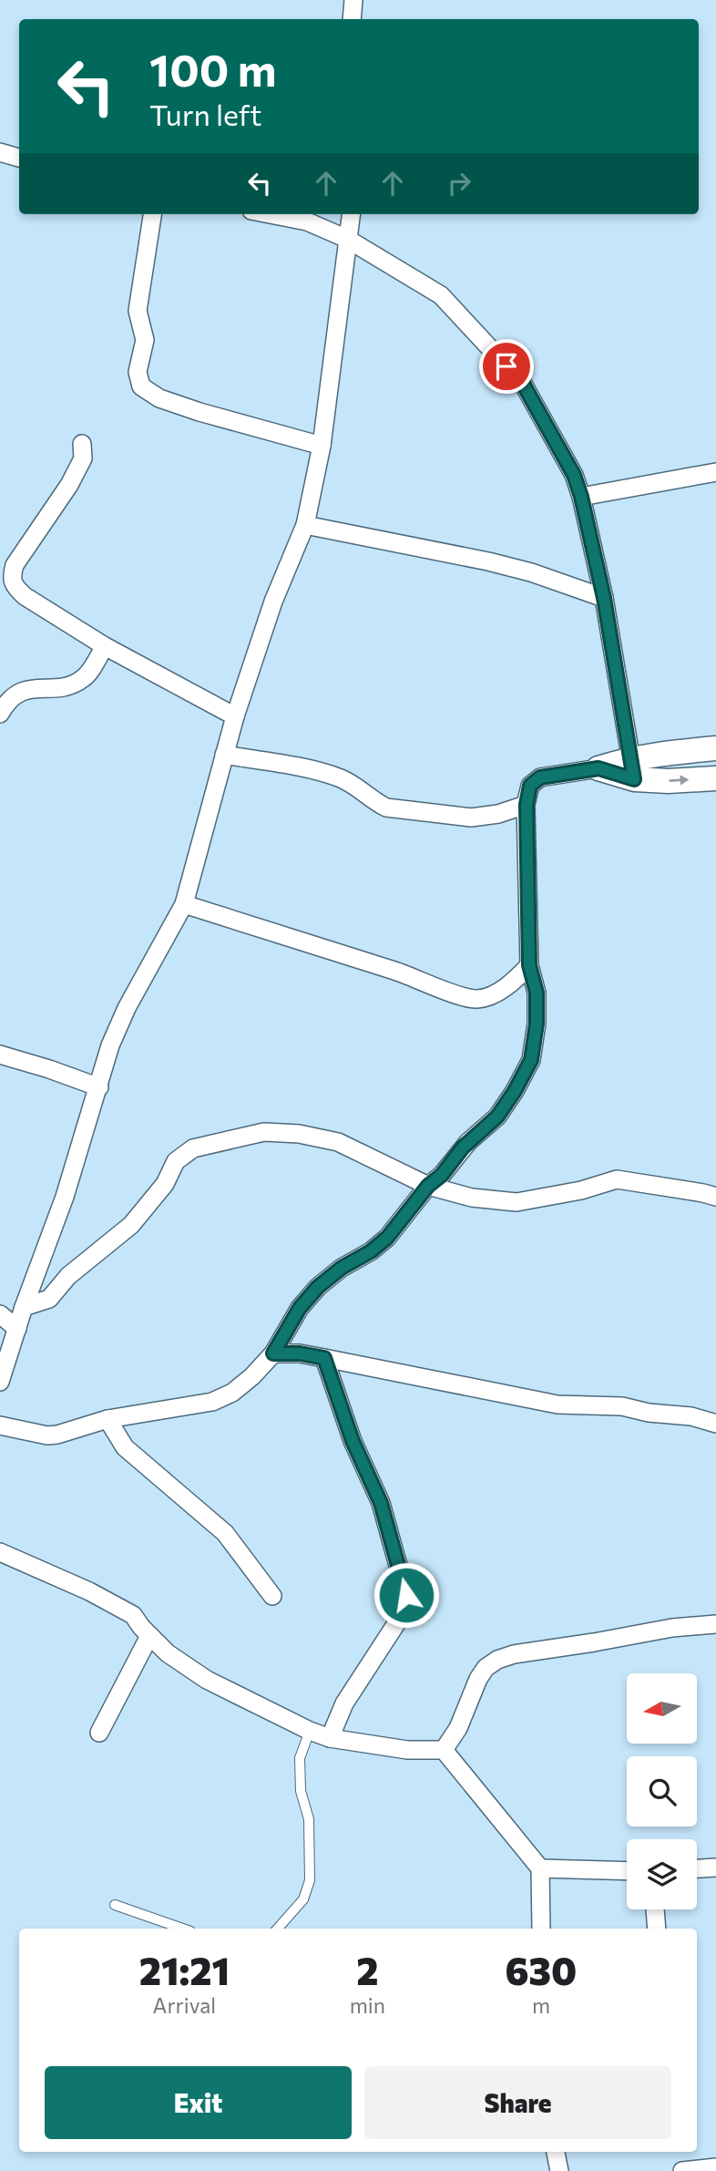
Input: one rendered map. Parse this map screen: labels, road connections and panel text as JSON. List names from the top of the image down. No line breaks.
{"north":"left","page":{"turn":["100 m","Turn left"],"eta":["21:21","Arrival","2","min","630","m"],"buttons":["Exit","Share"]}}
